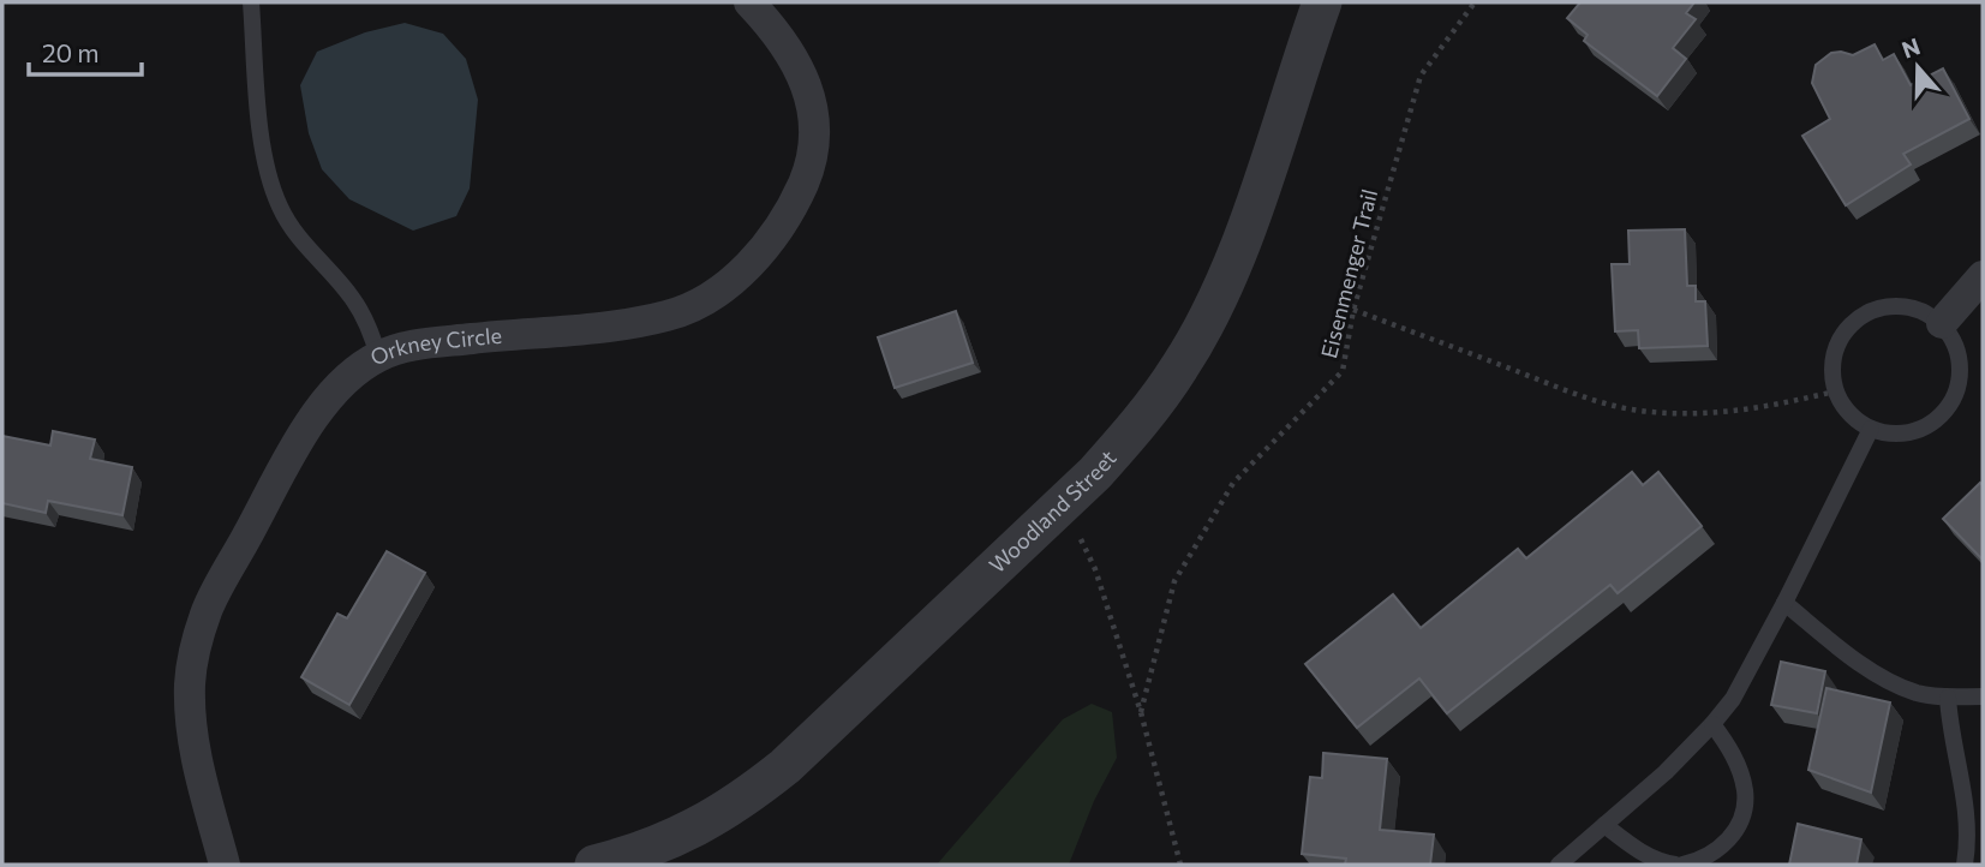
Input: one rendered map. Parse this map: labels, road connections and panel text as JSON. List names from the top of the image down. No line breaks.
{"streets":{"street":["Orkney Circle","Woodland Street"],"path":["Eisenmenger Trail"]},"scale_bar":"20 m","north":"top"}
